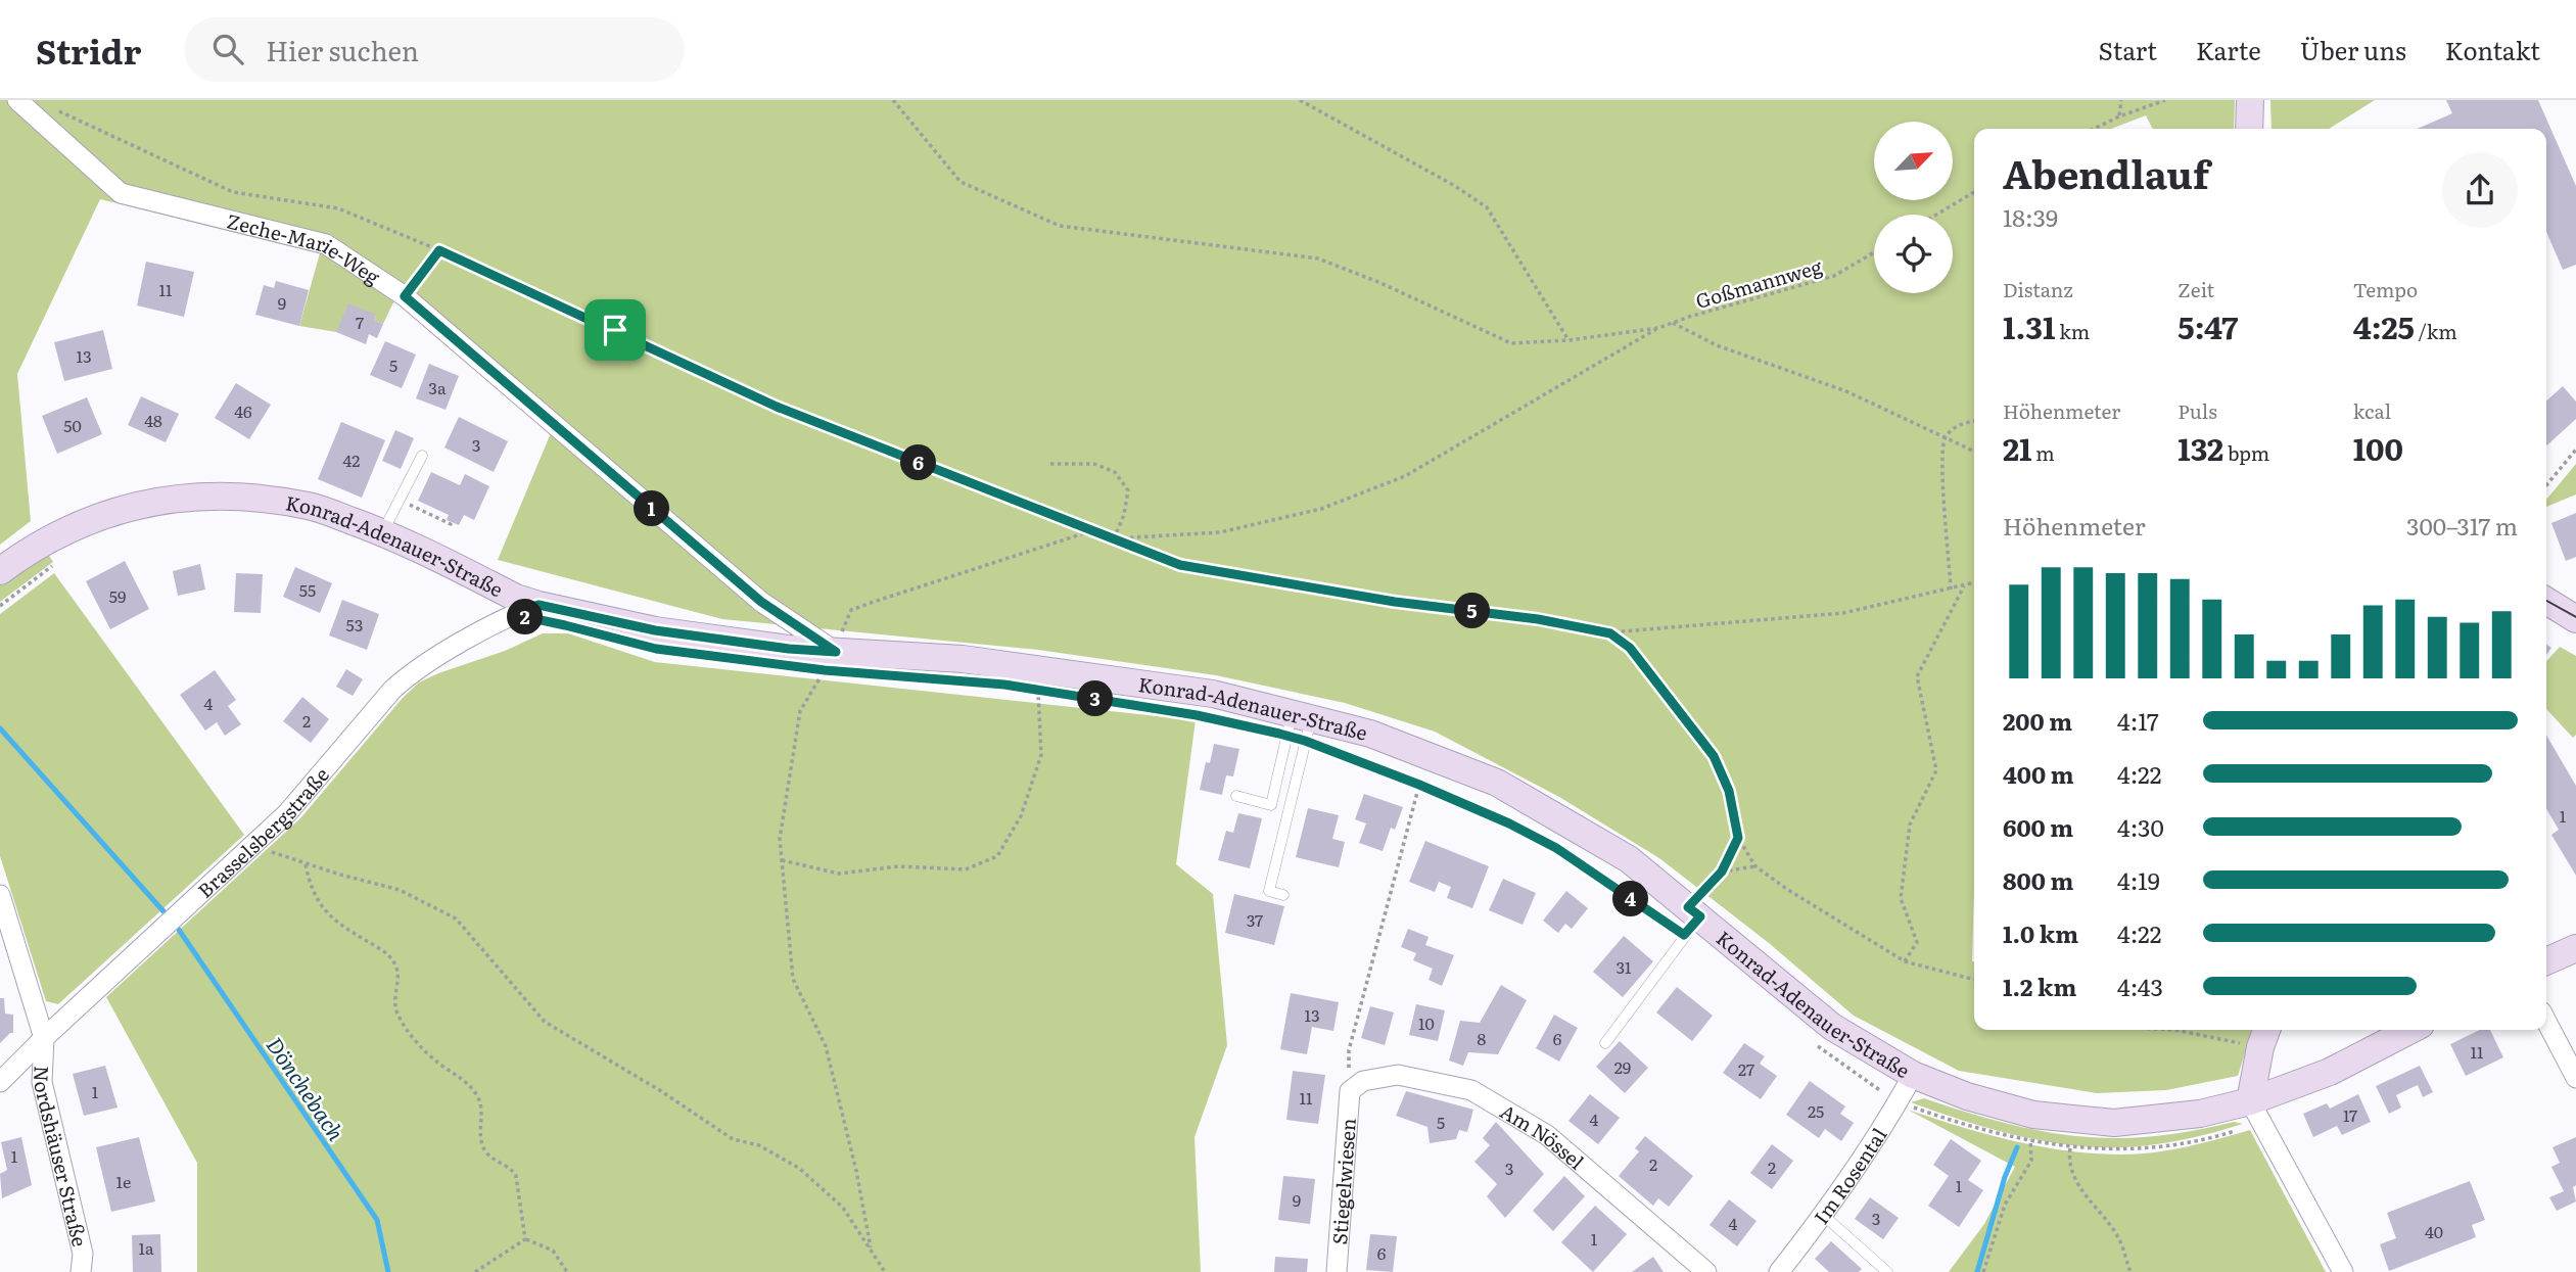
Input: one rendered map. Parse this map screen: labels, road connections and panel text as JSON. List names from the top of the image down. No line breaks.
{"streets":{"main road":["Konrad-Adenauer-Straße"],"street":["Zeche-Marie-Weg","Brasselsbergstraße","Am Nössel","Nordshäuser Straße","Im Rosental","Stiegelwiesen"],"path":["Goßmannweg"]},"crossings":[["Zeche-Marie-Weg","Konrad-Adenauer-Straße"],["Konrad-Adenauer-Straße","Brasselsbergstraße"],["Konrad-Adenauer-Straße","Im Rosental"],["Brasselsbergstraße","Nordshäuser Straße"],["Am Nössel","Stiegelwiesen"]],"water":["Dönchebach"],"house_numbers":["11","9","7","13","5","3a","46","48","50","3","42","55","59","53","4","2","1","37","31","13","10","8","6","11","29","27","1","11","25","17","4","5","1","2","2","3","1e","1","9","3","4","40","1","1a","6"],"north":"top right","page":{"header":"Stridr","search":"Hier suchen","nav":["Start","Karte","Über uns","Kontakt"],"heading":["Abendlauf","18:39"],"stats":[["Distanz","1.31 km"],["Zeit","5:47"],["Tempo","4:25 /km"],["Höhenmeter","21 m"],["Puls","132 bpm"],["kcal","100"]],"pins":["6","1","5","2","3","4"],"chart":["Höhenmeter","300–317 m"],"list":[{"name":"200 m","note":"4:17"},{"name":"400 m","note":"4:22"},{"name":"600 m","note":"4:30"},{"name":"800 m","note":"4:19"},{"name":"1.0 km","note":"4:22"},{"name":"1.2 km","note":"4:43"}]}}
